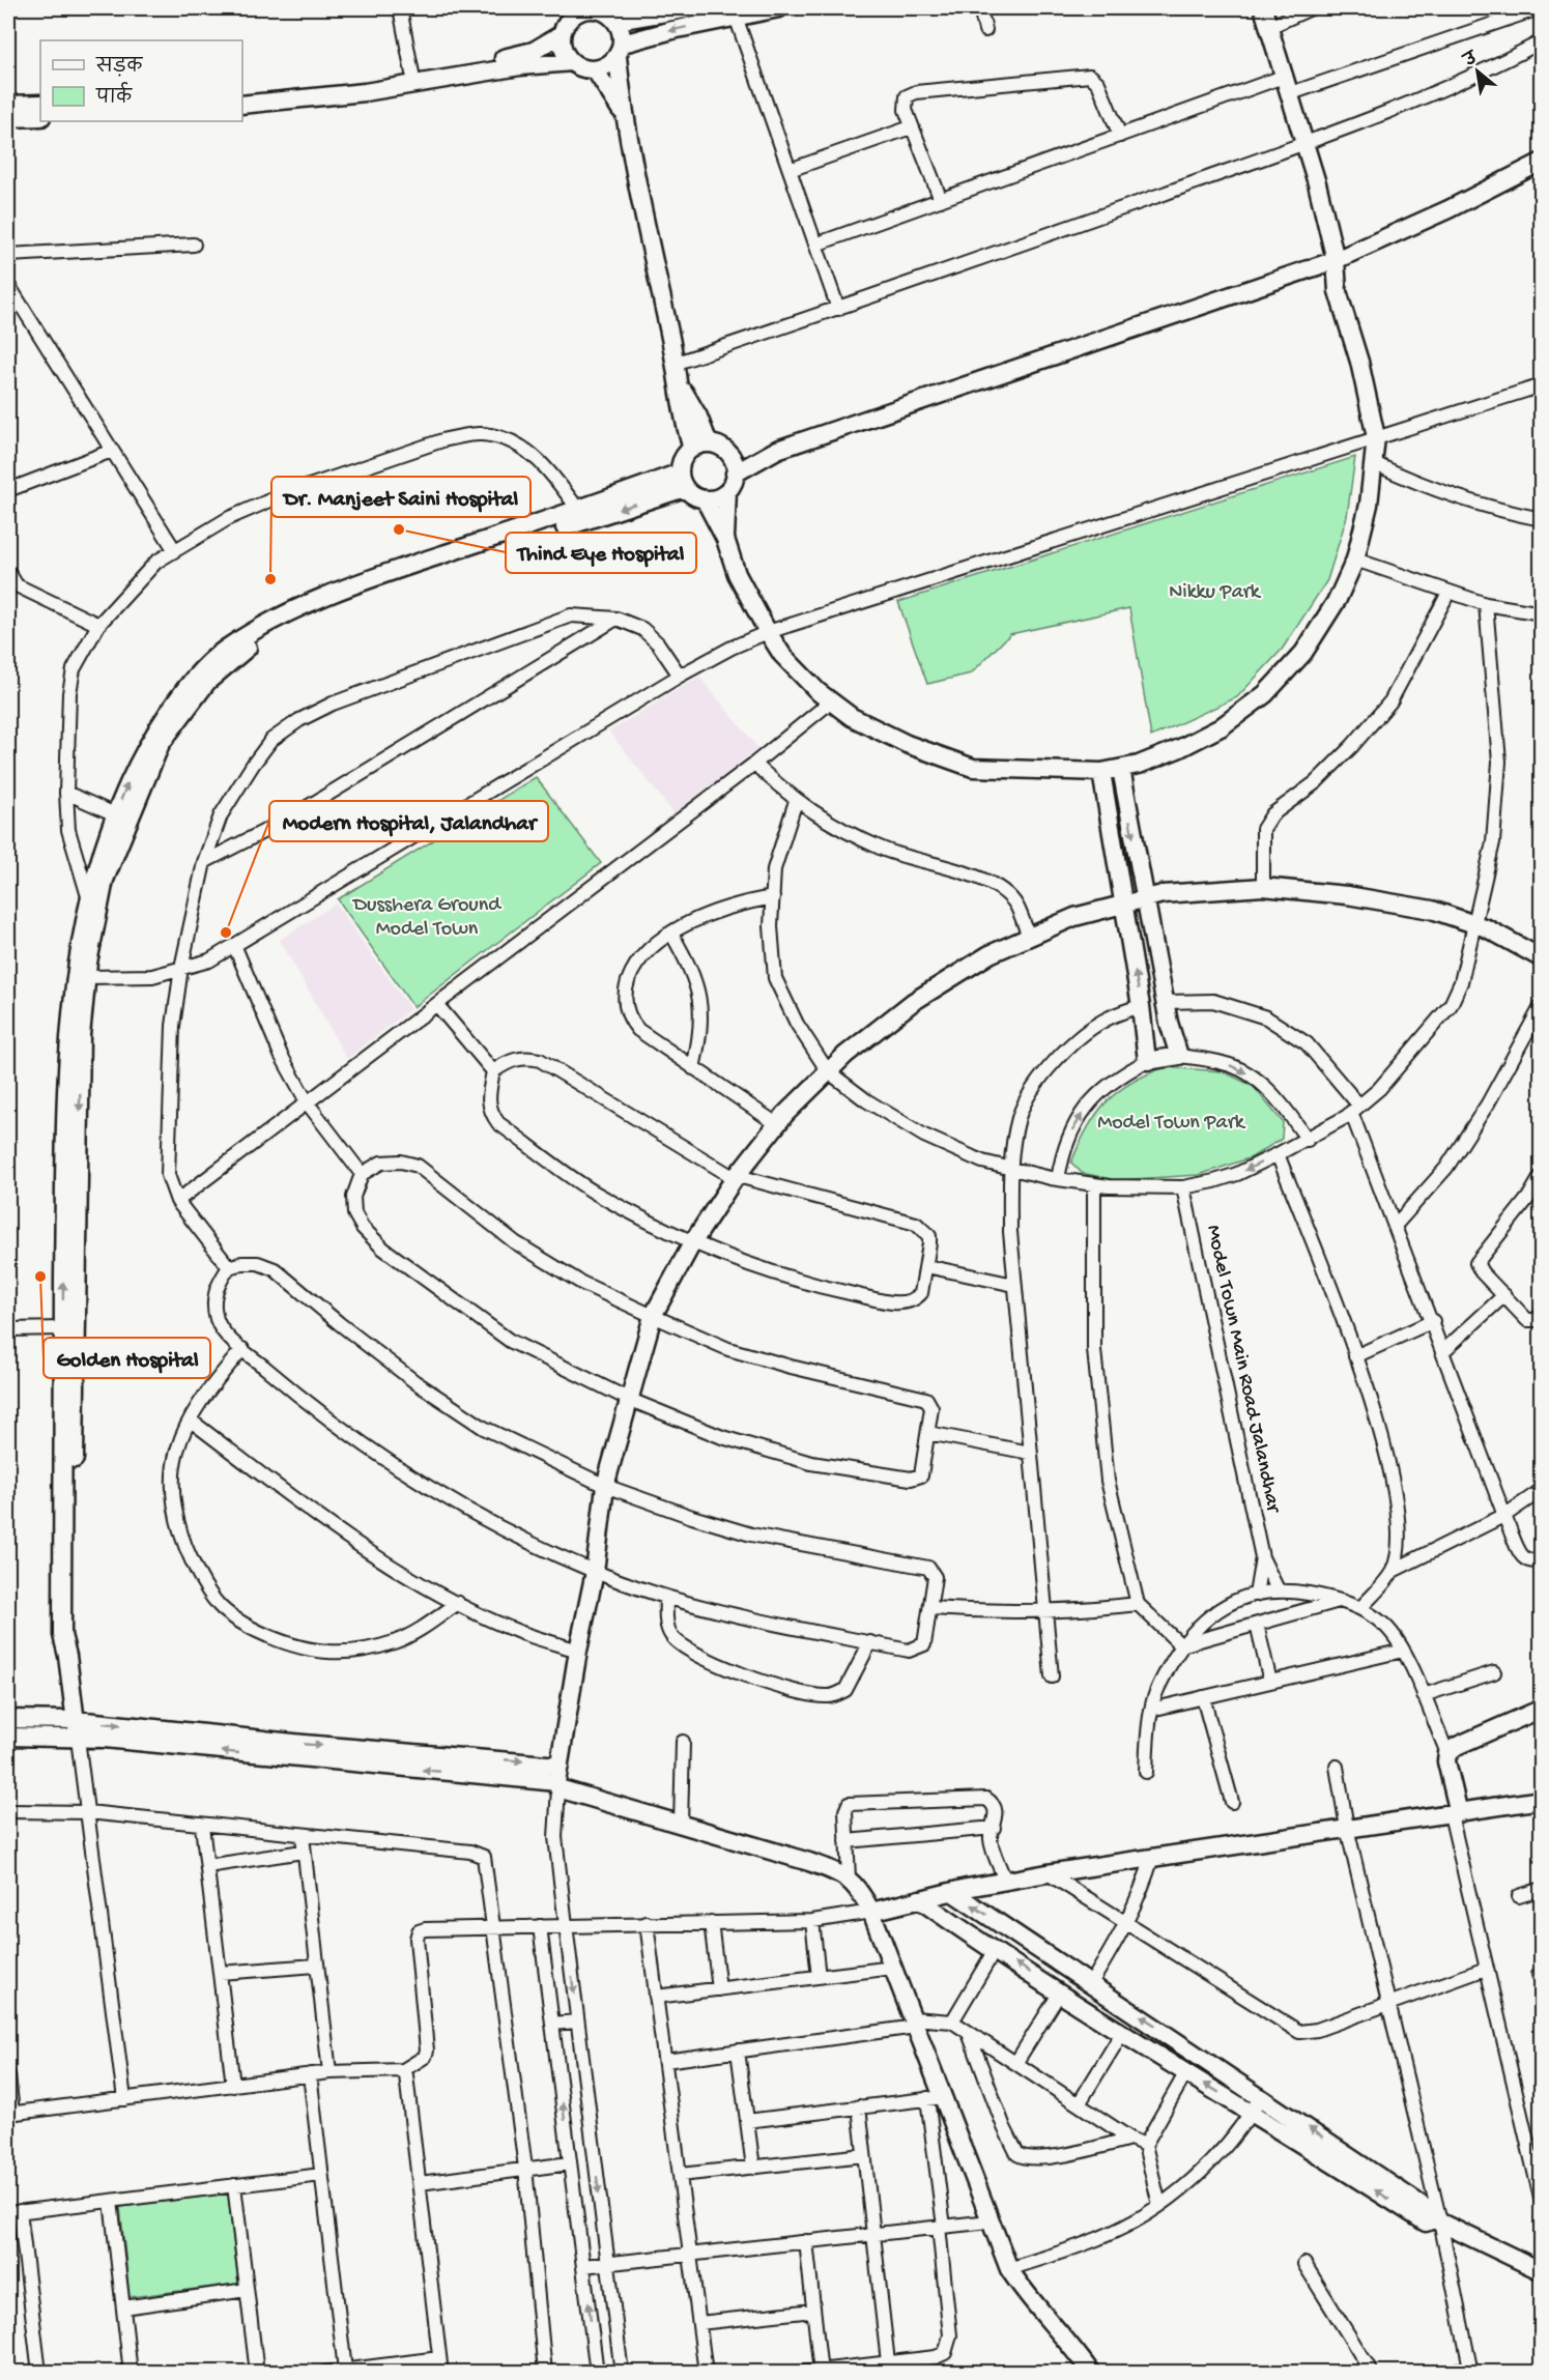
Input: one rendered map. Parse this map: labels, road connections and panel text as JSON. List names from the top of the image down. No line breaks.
{"streets":{"street":["Model Town Main Road Jalandhar"]},"parks":["Nikku Park","Dusshera Ground Model Town","Model Town Park"],"places":["Thind Eye Hospital","Dr. Manjeet Saini Hospital","Modern Hospital, Jalandhar","Golden Hospital"],"legend":["सड़क","पार्क"],"north":"top left"}
